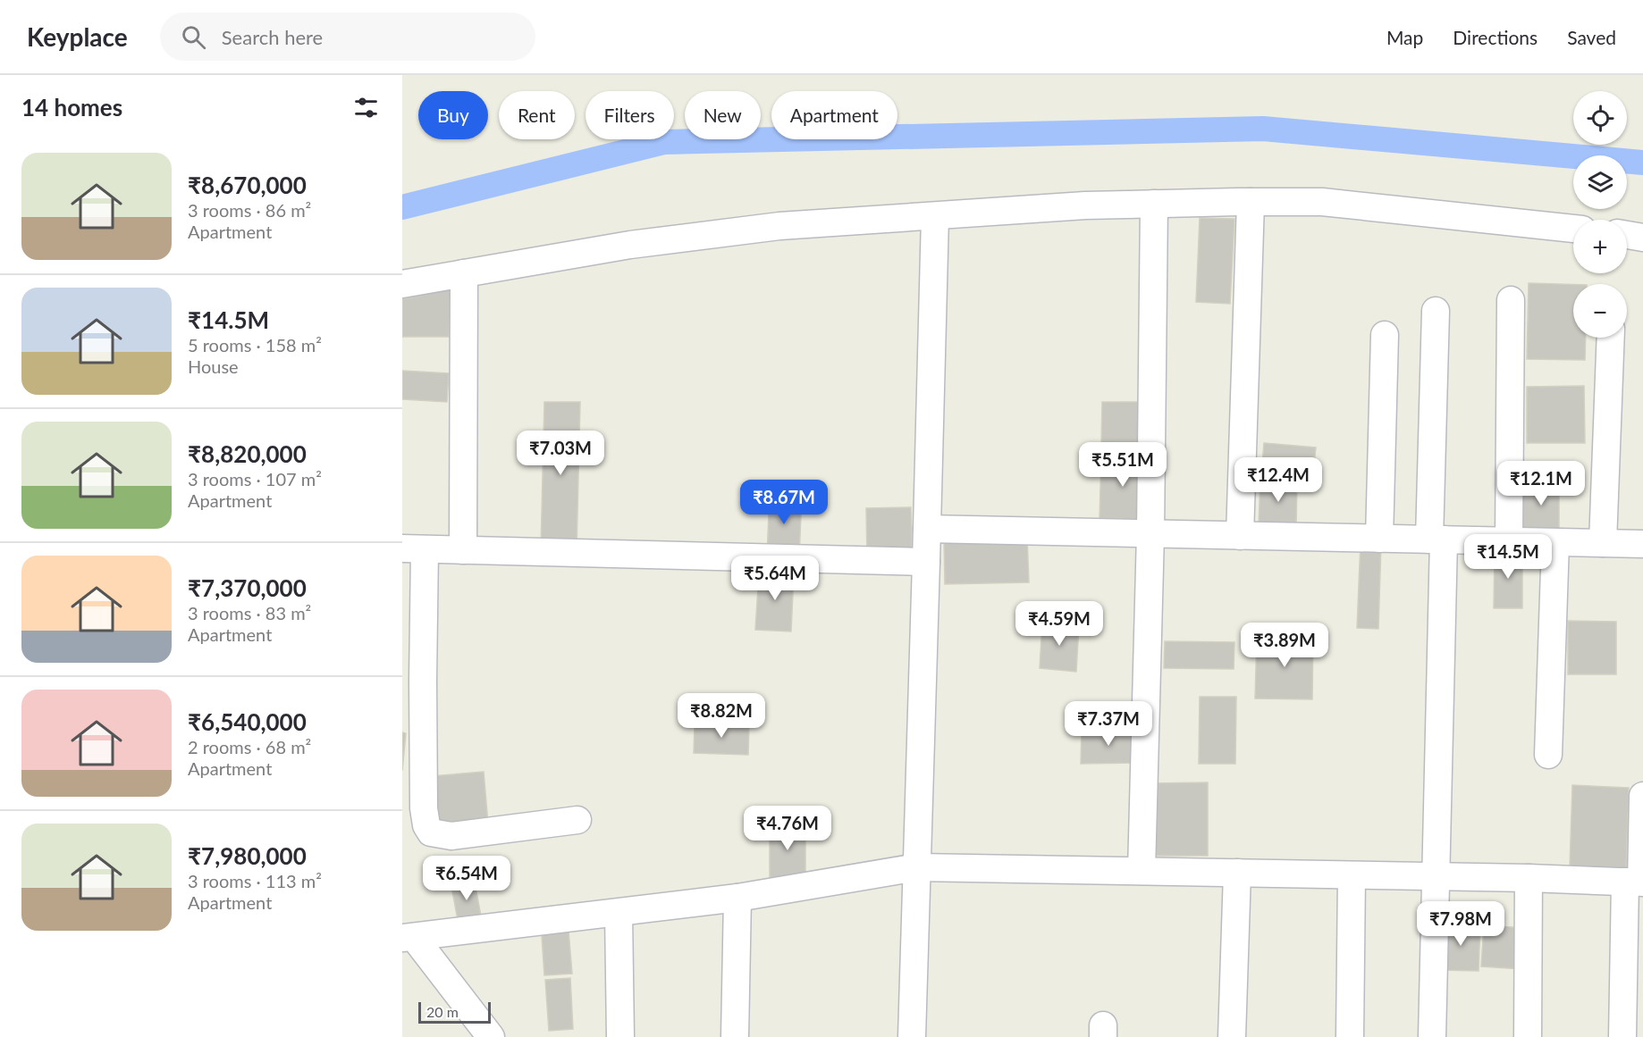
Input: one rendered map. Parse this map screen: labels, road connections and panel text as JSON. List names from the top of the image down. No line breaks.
{"scale_bar":"20 m","page":{"header":"Keyplace","search":"Search here","nav":["Map","Directions","Saved"],"heading":"14 homes","map_buttons":["+","−"],"chip":["Buy","Rent","Filters","New","Apartment"],"list":[{"name":"₹8,670,000","note":"3 rooms · 86 m² · Apartment"},{"name":"₹14.5M","note":"5 rooms · 158 m² · House"},{"name":"₹8,820,000","note":"3 rooms · 107 m² · Apartment"},{"name":"₹7,370,000","note":"3 rooms · 83 m² · Apartment"},{"name":"₹6,540,000","note":"2 rooms · 68 m² · Apartment"},{"name":"₹7,980,000","note":"3 rooms · 113 m² · Apartment"}],"price":["₹7.03M","₹5.51M","₹12.4M","₹12.1M","₹8.67M","₹14.5M","₹5.64M","₹4.59M","₹3.89M","₹8.82M","₹7.37M","₹4.76M","₹6.54M","₹7.98M"],"scale":"20 m"}}
